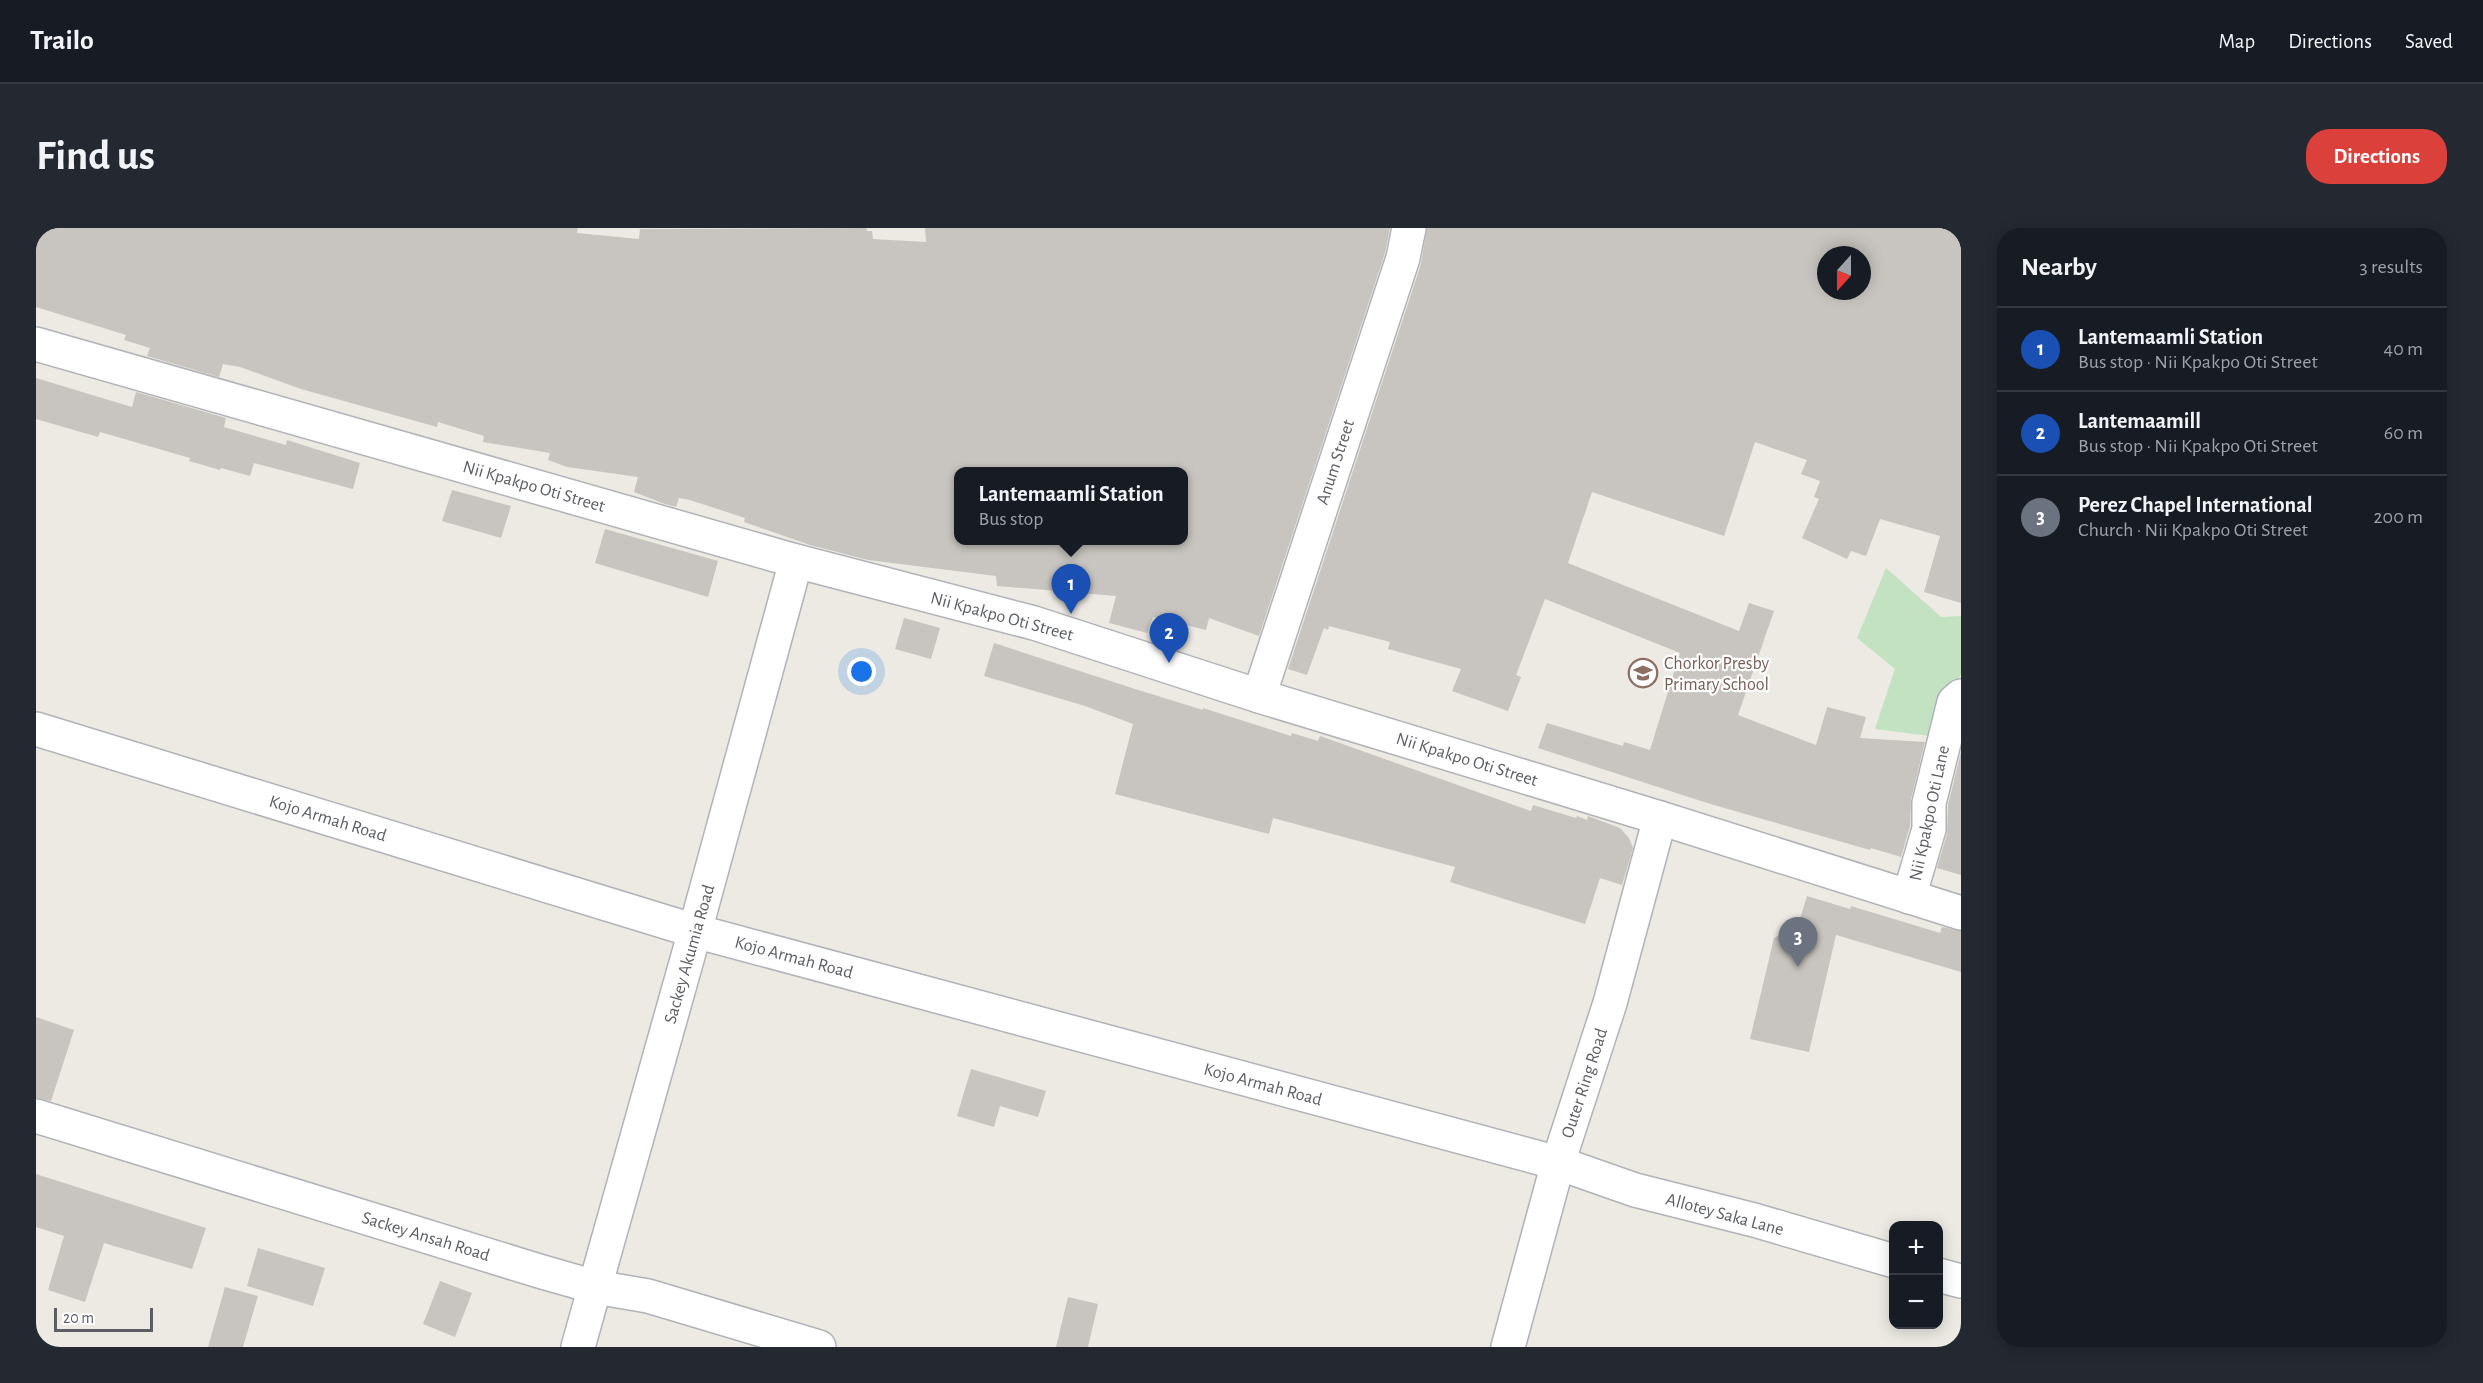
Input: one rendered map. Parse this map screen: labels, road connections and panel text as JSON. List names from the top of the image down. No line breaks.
{"streets":{"street":["Anum Street","Nii Kpakpo Oti Street","Nii Kpakpo Oti Lane","Kojo Armah Road","Sackey Akumia Road","Outer Ring Road","Allotey Saka Lane","Sackey Ansah Road"]},"crossings":[["Anum Street","Nii Kpakpo Oti Street"],["Nii Kpakpo Oti Street","Nii Kpakpo Oti Lane"],["Nii Kpakpo Oti Street","Sackey Akumia Road"],["Nii Kpakpo Oti Street","Outer Ring Road"],["Kojo Armah Road","Sackey Akumia Road"],["Kojo Armah Road","Outer Ring Road"],["Kojo Armah Road","Allotey Saka Lane"],["Sackey Akumia Road","Sackey Ansah Road"],["Outer Ring Road","Allotey Saka Lane"]],"places":{"school or university":["Chorkor Presby Primary School"]},"scale_bar":"20 m","north":"bottom","page":{"header":"Trailo","nav":["Map","Directions","Saved"],"buttons":"Directions","title":"Find us","heading":["Nearby","3 results"],"list":[{"mark":"1","name":"Lantemaamli Station","note":"Bus stop · Nii Kpakpo Oti Street","value":"40 m"},{"mark":"2","name":"Lantemaamill","note":"Bus stop · Nii Kpakpo Oti Street","value":"60 m"},{"mark":"3","name":"Perez Chapel International","note":"Church · Nii Kpakpo Oti Street","value":"200 m"}],"popup":["Lantemaamli Station","Bus stop"],"pins":["1","2","3"],"map_buttons":["+","−"],"scale":"20 m"}}
